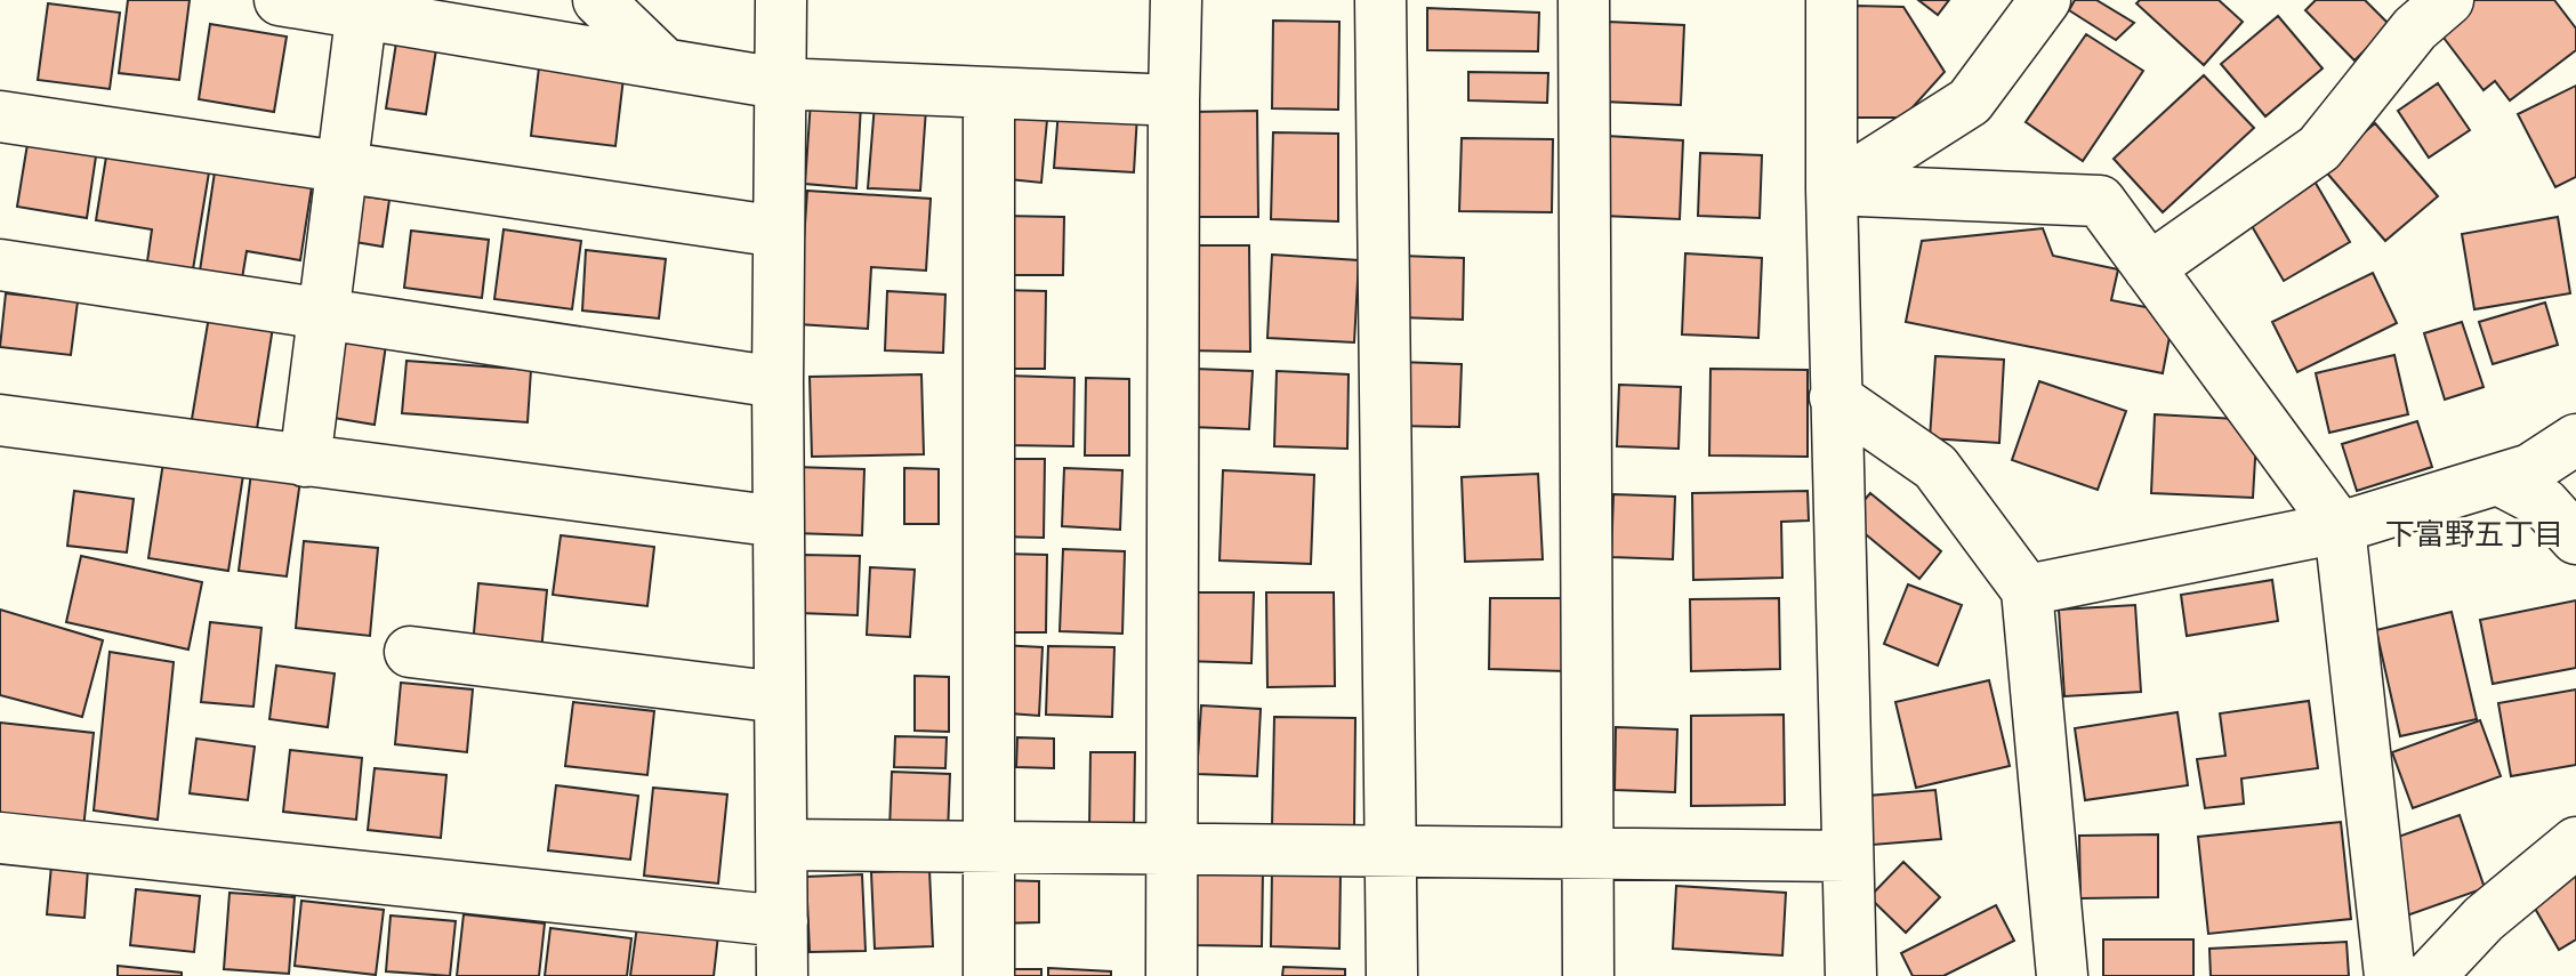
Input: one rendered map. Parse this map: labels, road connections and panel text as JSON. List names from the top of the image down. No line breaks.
{"districts":["下富野五丁目"]}
